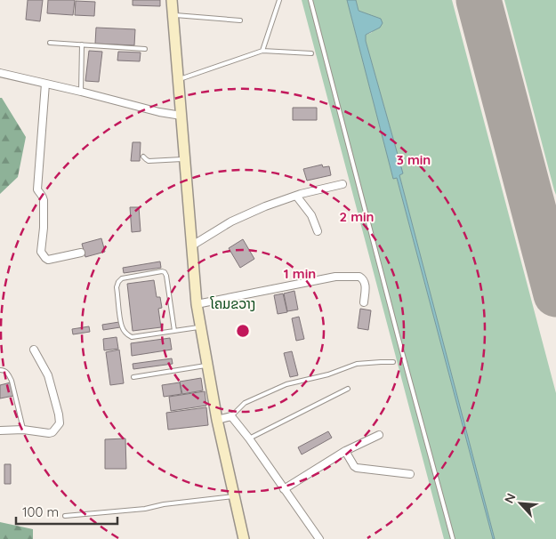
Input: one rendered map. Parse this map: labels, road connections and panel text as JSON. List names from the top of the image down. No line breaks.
{"districts":["ໂຄມຂວາງ"],"scale_bar":"100 m","north":"top left","rings":["3 min","2 min","1 min"]}
